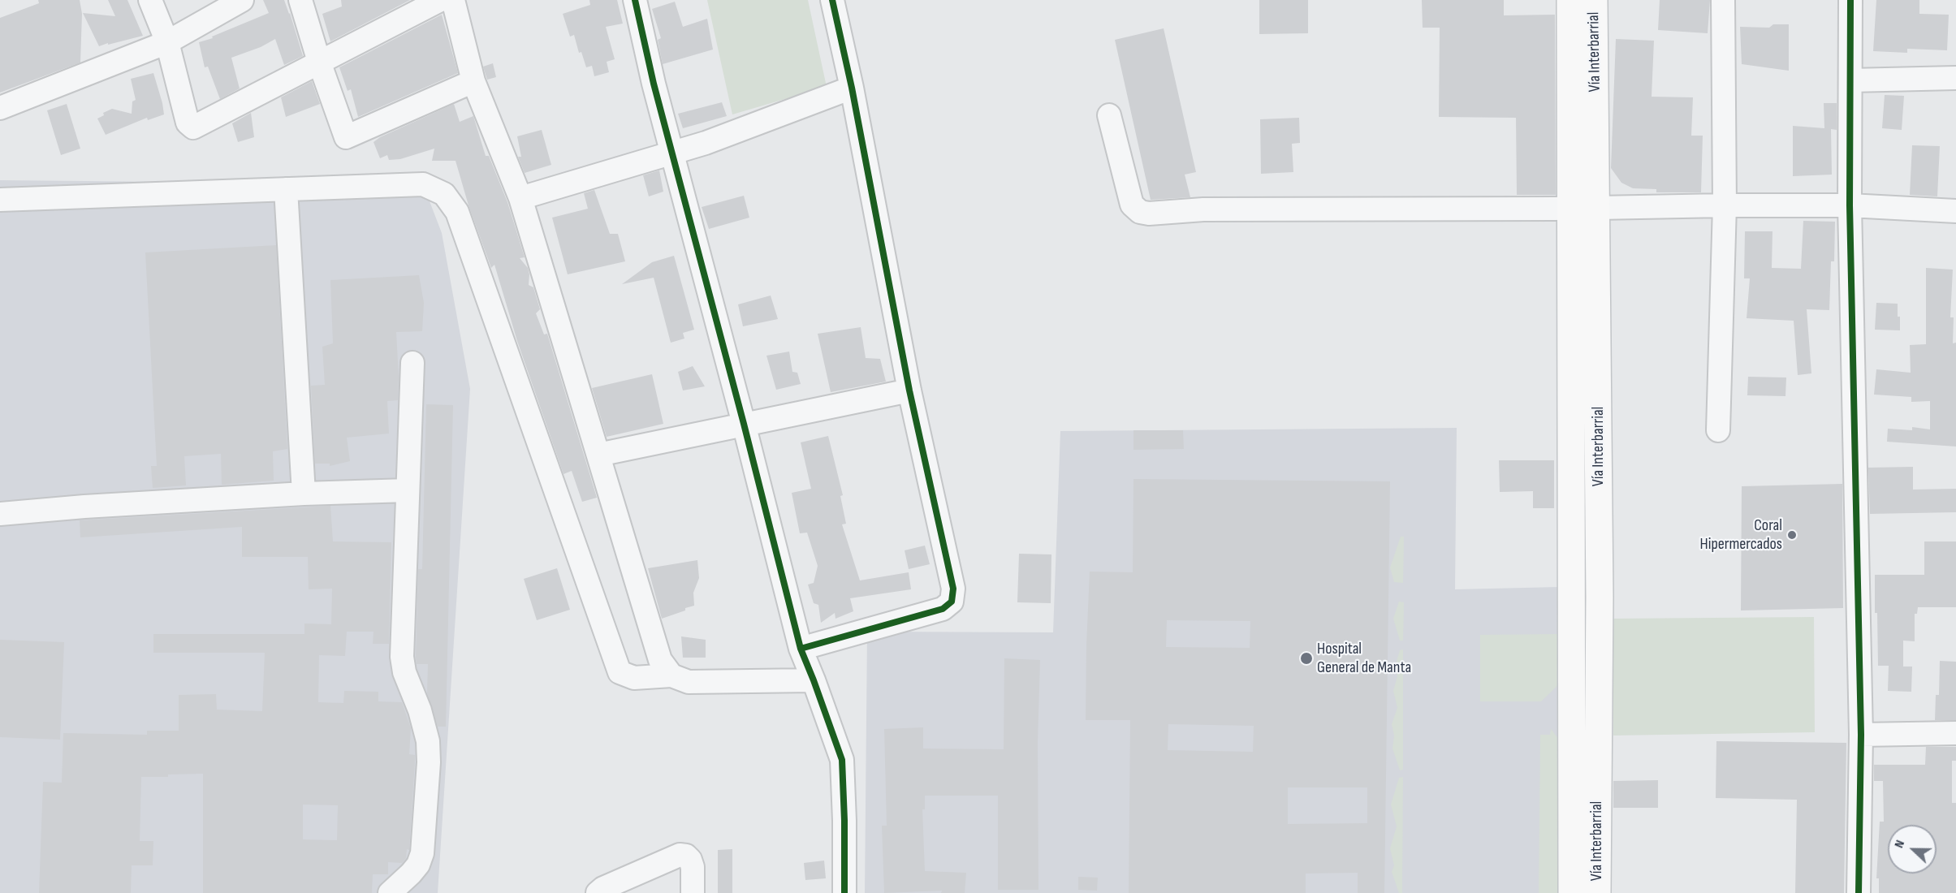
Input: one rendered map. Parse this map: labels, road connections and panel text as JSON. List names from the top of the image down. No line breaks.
{"streets":{"main road":["Vía Interbarrial"]},"places":["Coral Hipermercados","Hospital General de Manta"],"north":"left"}
